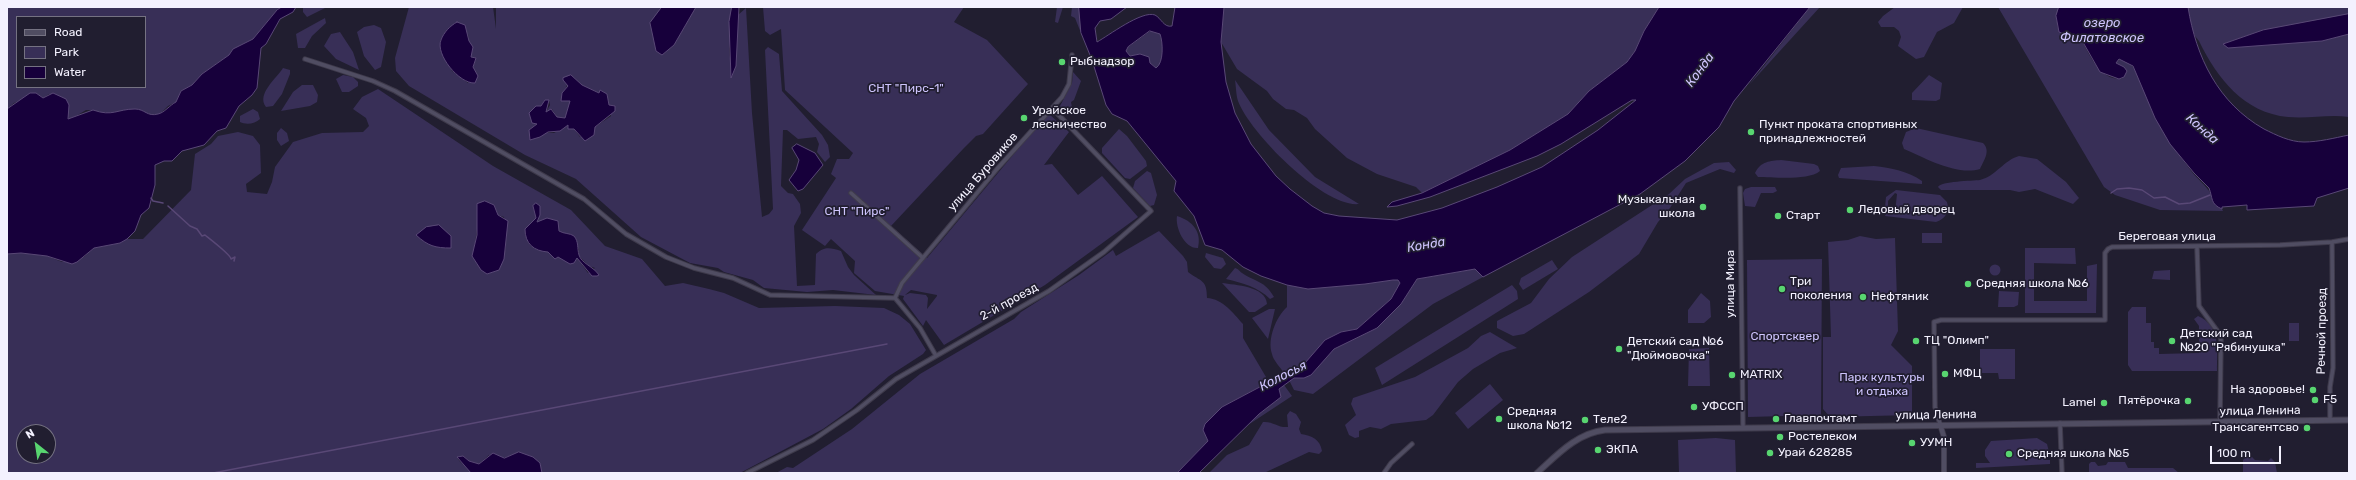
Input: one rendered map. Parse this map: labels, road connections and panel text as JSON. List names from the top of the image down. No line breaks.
{"streets":{"main road":["улица Ленина"],"street":["улица Буровиков","Береговая улица","улица Мира","2-й проезд","Речной проезд"]},"crossings":[["улица Буровиков","2-й проезд"],["Береговая улица","Речной проезд"],["Береговая улица","улица Ленина"],["улица Мира","улица Ленина"],["Речной проезд","улица Ленина"]],"water":["озеро Филатовское","Конда","Колосья"],"parks":["СНТ \"Пирс-1\"","СНТ \"Пирс\"","Спортсквер","Парк культуры и отдыха"],"places":["Рыбнадзор","Урайское лесничество","Пункт проката спортивных принадлежностей","Музыкальная школа","Ледовый дворец","Старт","Средняя школа №6","Три поколения","Нефтяник","ТЦ \"Олимп\"","Детский сад №20 \"Рябинушка\"","Детский сад №6 \"Дюймовочка\"","МФЦ","MATRIX","На здоровье!","F5","Пятёрочка","Lamel","УФССП","Средняя школа №12","Главпочтамт","Теле2","Трансагентсво","Ростелеком","УУМН","ЭКПА","Урай 628285","Средняя школа №5"],"legend":["Road","Park","Water"],"scale_bar":"100 m","north":"top left"}
